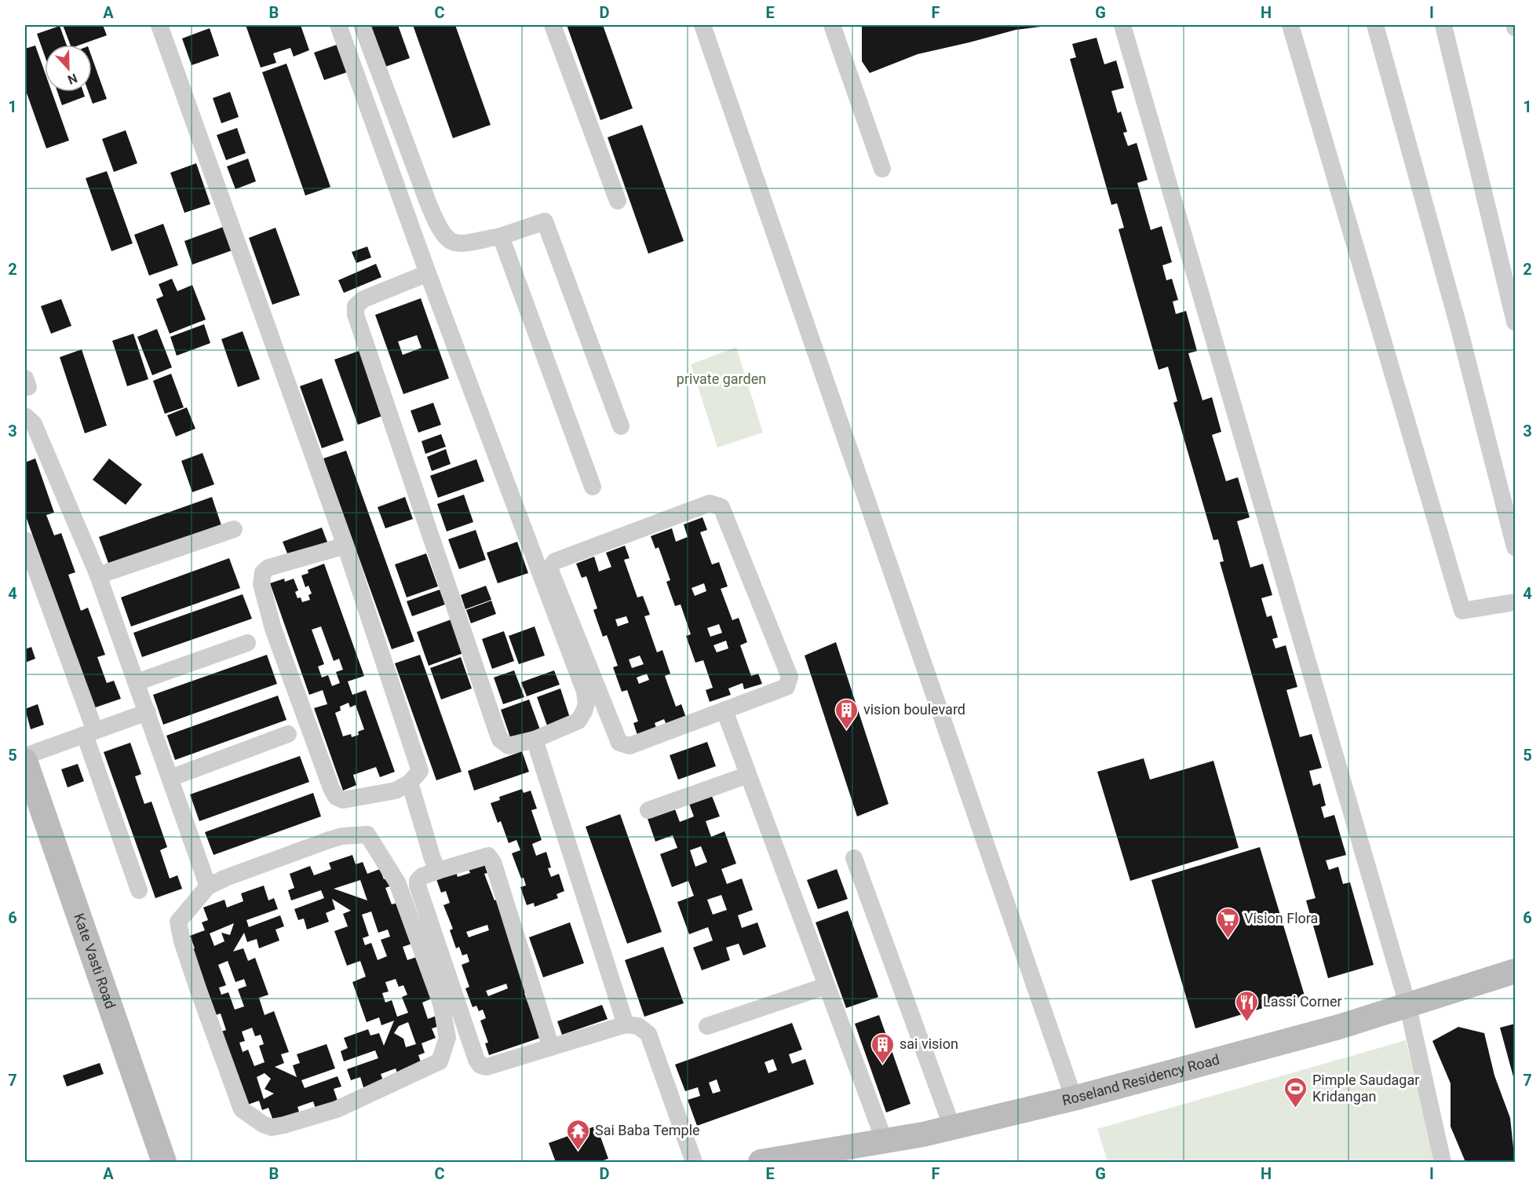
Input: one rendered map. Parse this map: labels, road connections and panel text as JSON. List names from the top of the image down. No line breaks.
{"streets":{"street":["Kate Vasti Road","Roseland Residency Road"]},"parks":["private garden"],"places":{"building":["vision boulevard","sai vision"],"supermarket":["Vision Flora"],"restaurant":["Lassi Corner"],"sports":["Pimple Saudagar Kridangan"],"temple":["Sai Baba Temple"]},"north":"bottom","grid":{"columns":["A","B","C","D","E","F","G","H","I"],"rows":["1","2","3","4","5","6","7"]}}
